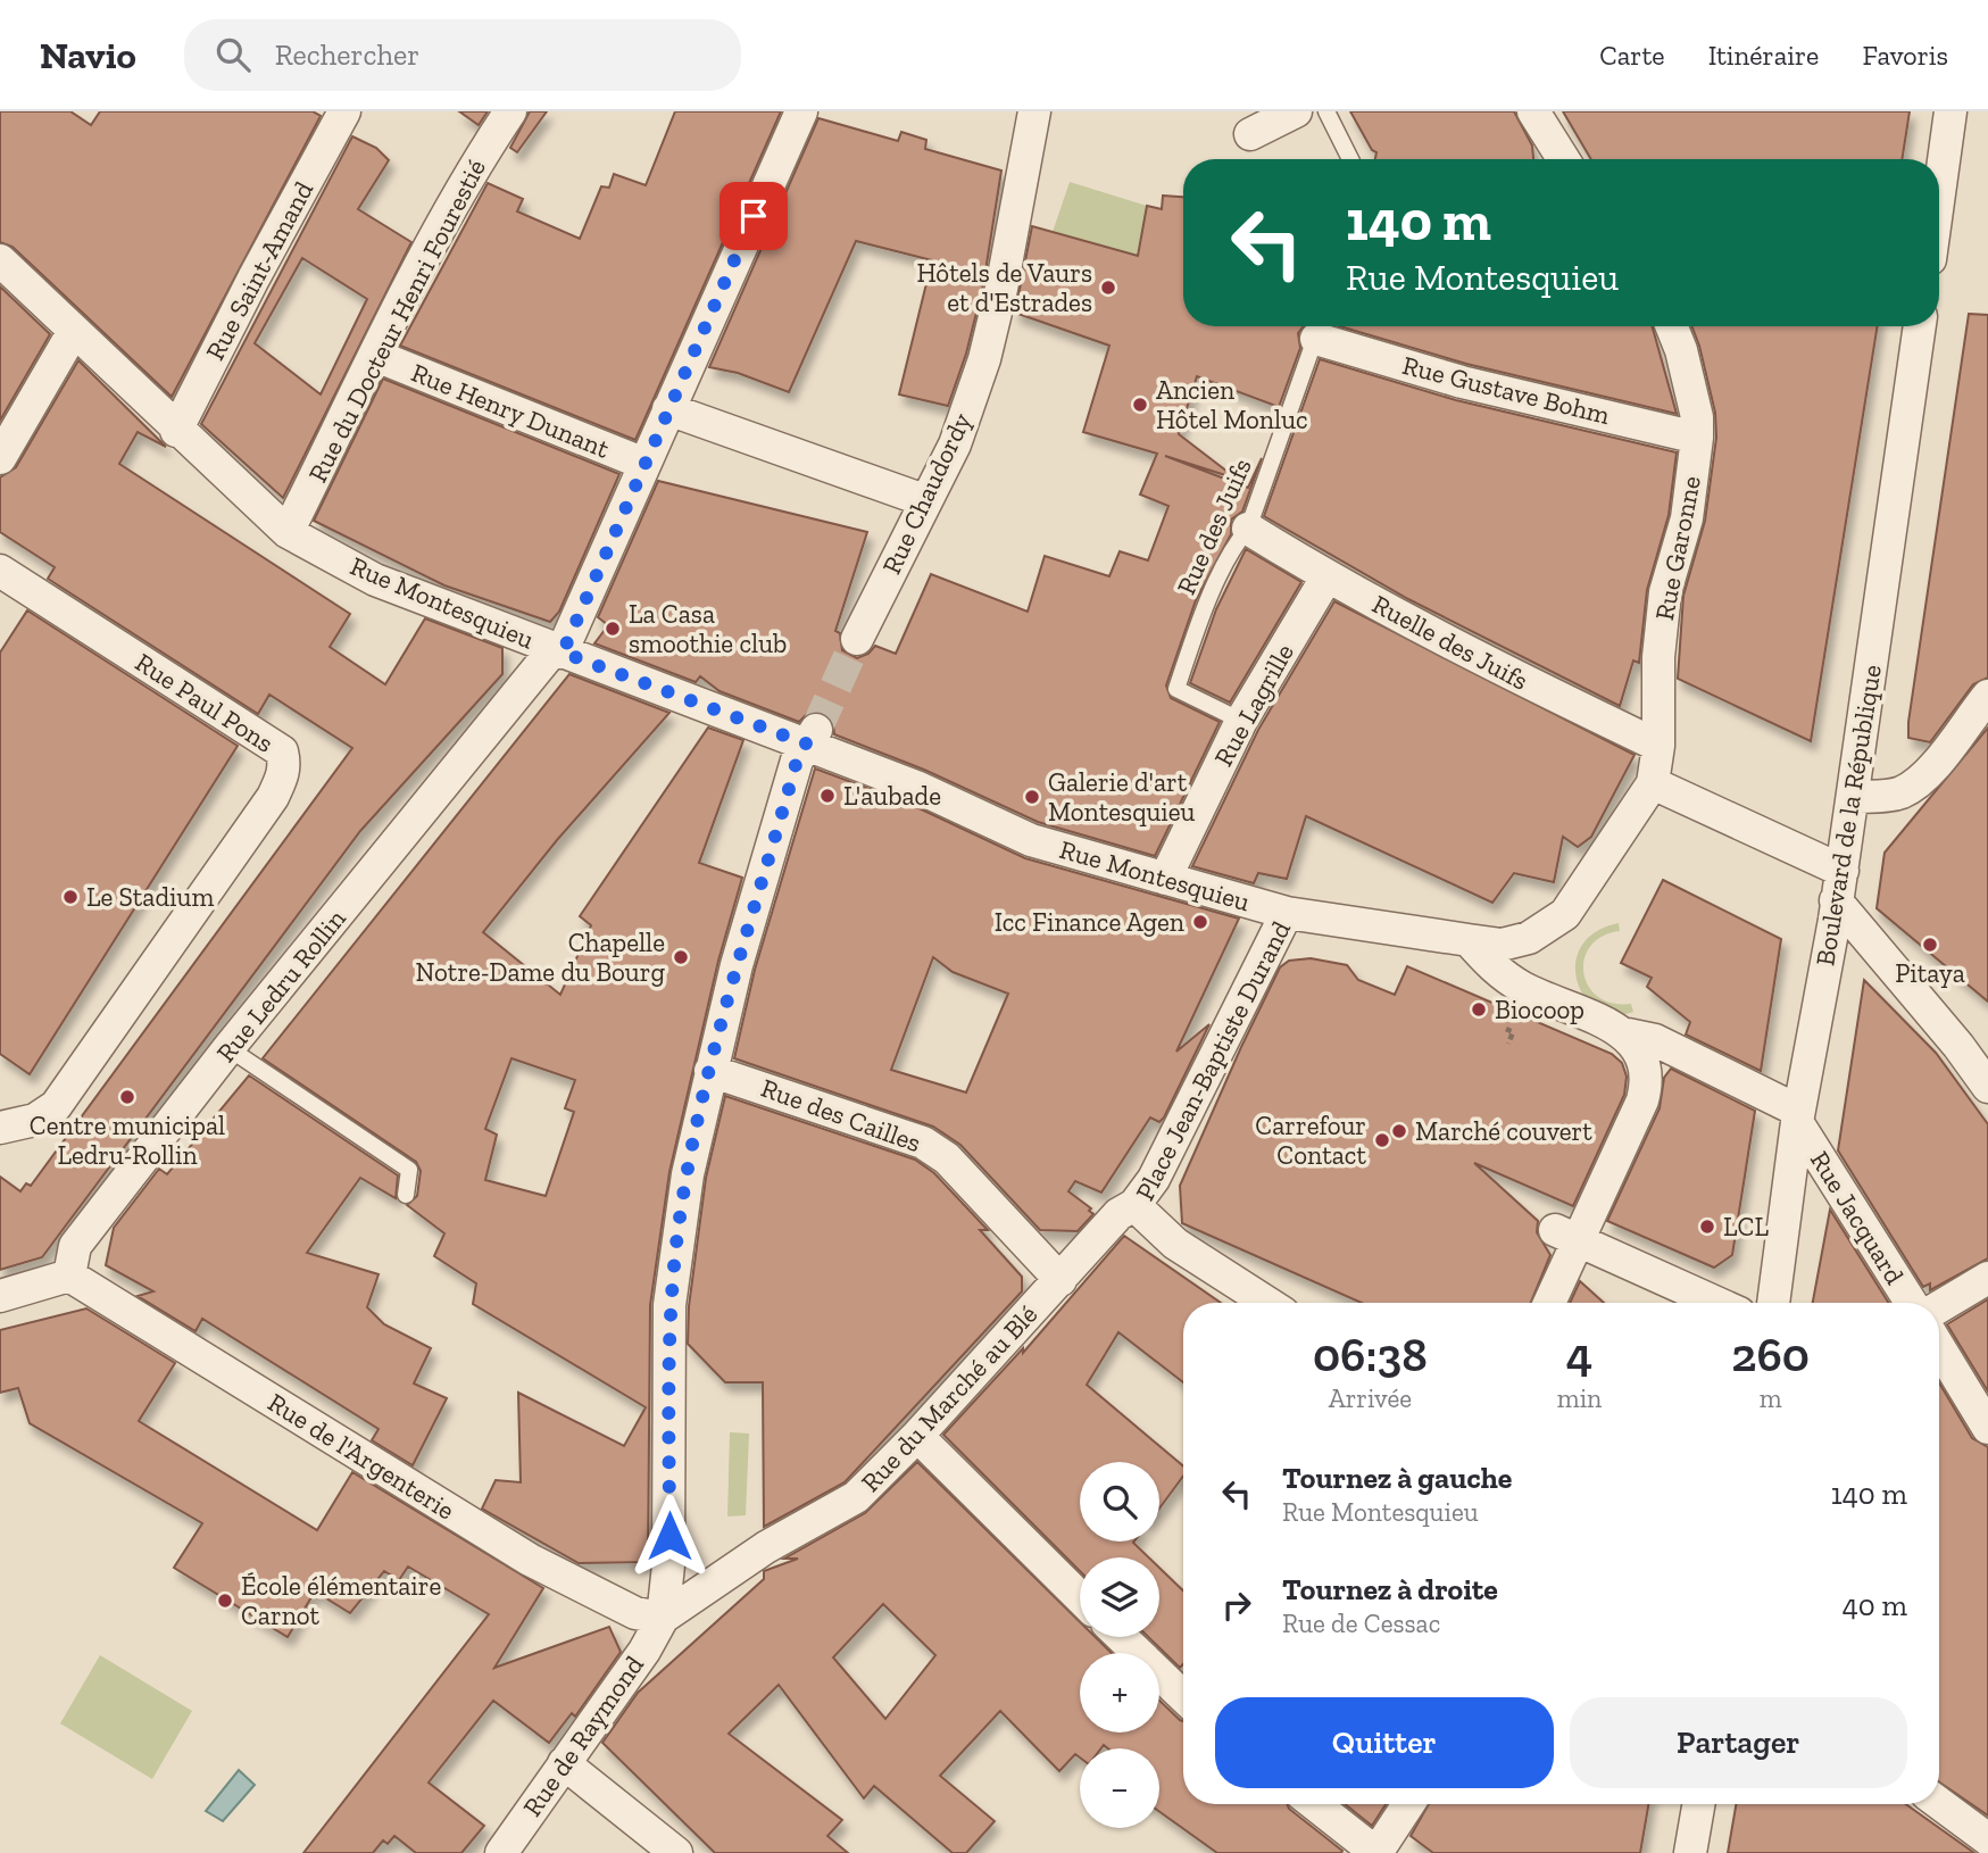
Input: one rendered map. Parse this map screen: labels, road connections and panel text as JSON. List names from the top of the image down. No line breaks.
{"streets":{"street":["Rue Saint-Amand","Rue du Docteur Henri Fourestié","Rue Gustave Bohm","Rue Henry Dunant","Rue Chaudordy","Rue Garonne","Rue Montesquieu","Ruelle des Juifs","Rue Paul Pons","Rue Lagrille","Boulevard de la République","Rue Ledru Rollin","Place Jean-Baptiste Durand","Rue des Cailles","Rue Jacquard","Rue du Marché au Blé","Rue de l'Argenterie","Rue de Raymond"],"lane":["Rue des Juifs"]},"crossings":[["Rue Saint-Amand","Rue Montesquieu"],["Rue du Docteur Henri Fourestié","Rue Henry Dunant"],["Rue du Docteur Henri Fourestié","Rue Montesquieu"],["Rue Gustave Bohm","Rue des Juifs"],["Rue Gustave Bohm","Rue Garonne"],["Rue Henry Dunant","Rue Ledru Rollin"],["Rue des Juifs","Ruelle des Juifs"],["Rue des Juifs","Rue Lagrille"],["Rue Garonne","Ruelle des Juifs"],["Rue Garonne","Place Jean-Baptiste Durand"],["Rue Montesquieu","Rue Lagrille"],["Rue Montesquieu","Rue Ledru Rollin"],["Rue Montesquieu","Place Jean-Baptiste Durand"],["Ruelle des Juifs","Rue Lagrille"],["Boulevard de la République","Rue Jacquard"],["Rue Ledru Rollin","Rue de l'Argenterie"],["Place Jean-Baptiste Durand","Rue du Marché au Blé"],["Rue des Cailles","Rue du Marché au Blé"],["Rue du Marché au Blé","Rue de l'Argenterie"],["Rue du Marché au Blé","Rue de Raymond"],["Rue de l'Argenterie","Rue de Raymond"]],"places":["Hôtels de Vaurs et d'Estrades","Ancien Hôtel Monluc","La Casa smoothie club","L'aubade","Galerie d'art Montesquieu","Le Stadium","Icc Finance Agen","Pitaya","Chapelle Notre-Dame du Bourg","Biocoop","Centre municipal Ledru-Rollin","Marché couvert","Carrefour Contact","LCL","École élémentaire Carnot"],"page":{"header":"Navio","search":"Rechercher","nav":["Carte","Itinéraire","Favoris"],"turn":["140 m","Rue Montesquieu"],"eta":["06:38","Arrivée","4","min","260","m"],"list":[{"name":"Tournez à gauche","note":"Rue Montesquieu","value":"140 m"},{"name":"Tournez à droite","note":"Rue de Cessac","value":"40 m"}],"map_buttons":["+","−"],"buttons":["Quitter","Partager"]}}
